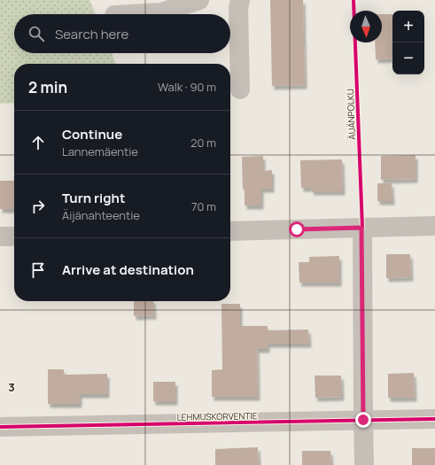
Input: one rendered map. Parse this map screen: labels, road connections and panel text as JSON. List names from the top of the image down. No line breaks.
{"streets":{"street":["LEHMUSKORVENTIE"],"cycle path":["ÄIJÄNPOLKU"]},"north":"bottom","page":{"map_buttons":["+","−"],"search":"Search here","heading":["2 min","Walk · 90 m"],"list":[["Continue","Lannemäentie","20 m"],["Turn right","Äijänahteentie","70 m"],"Arrive at destination"]},"grid":{"rows":["3"]}}
